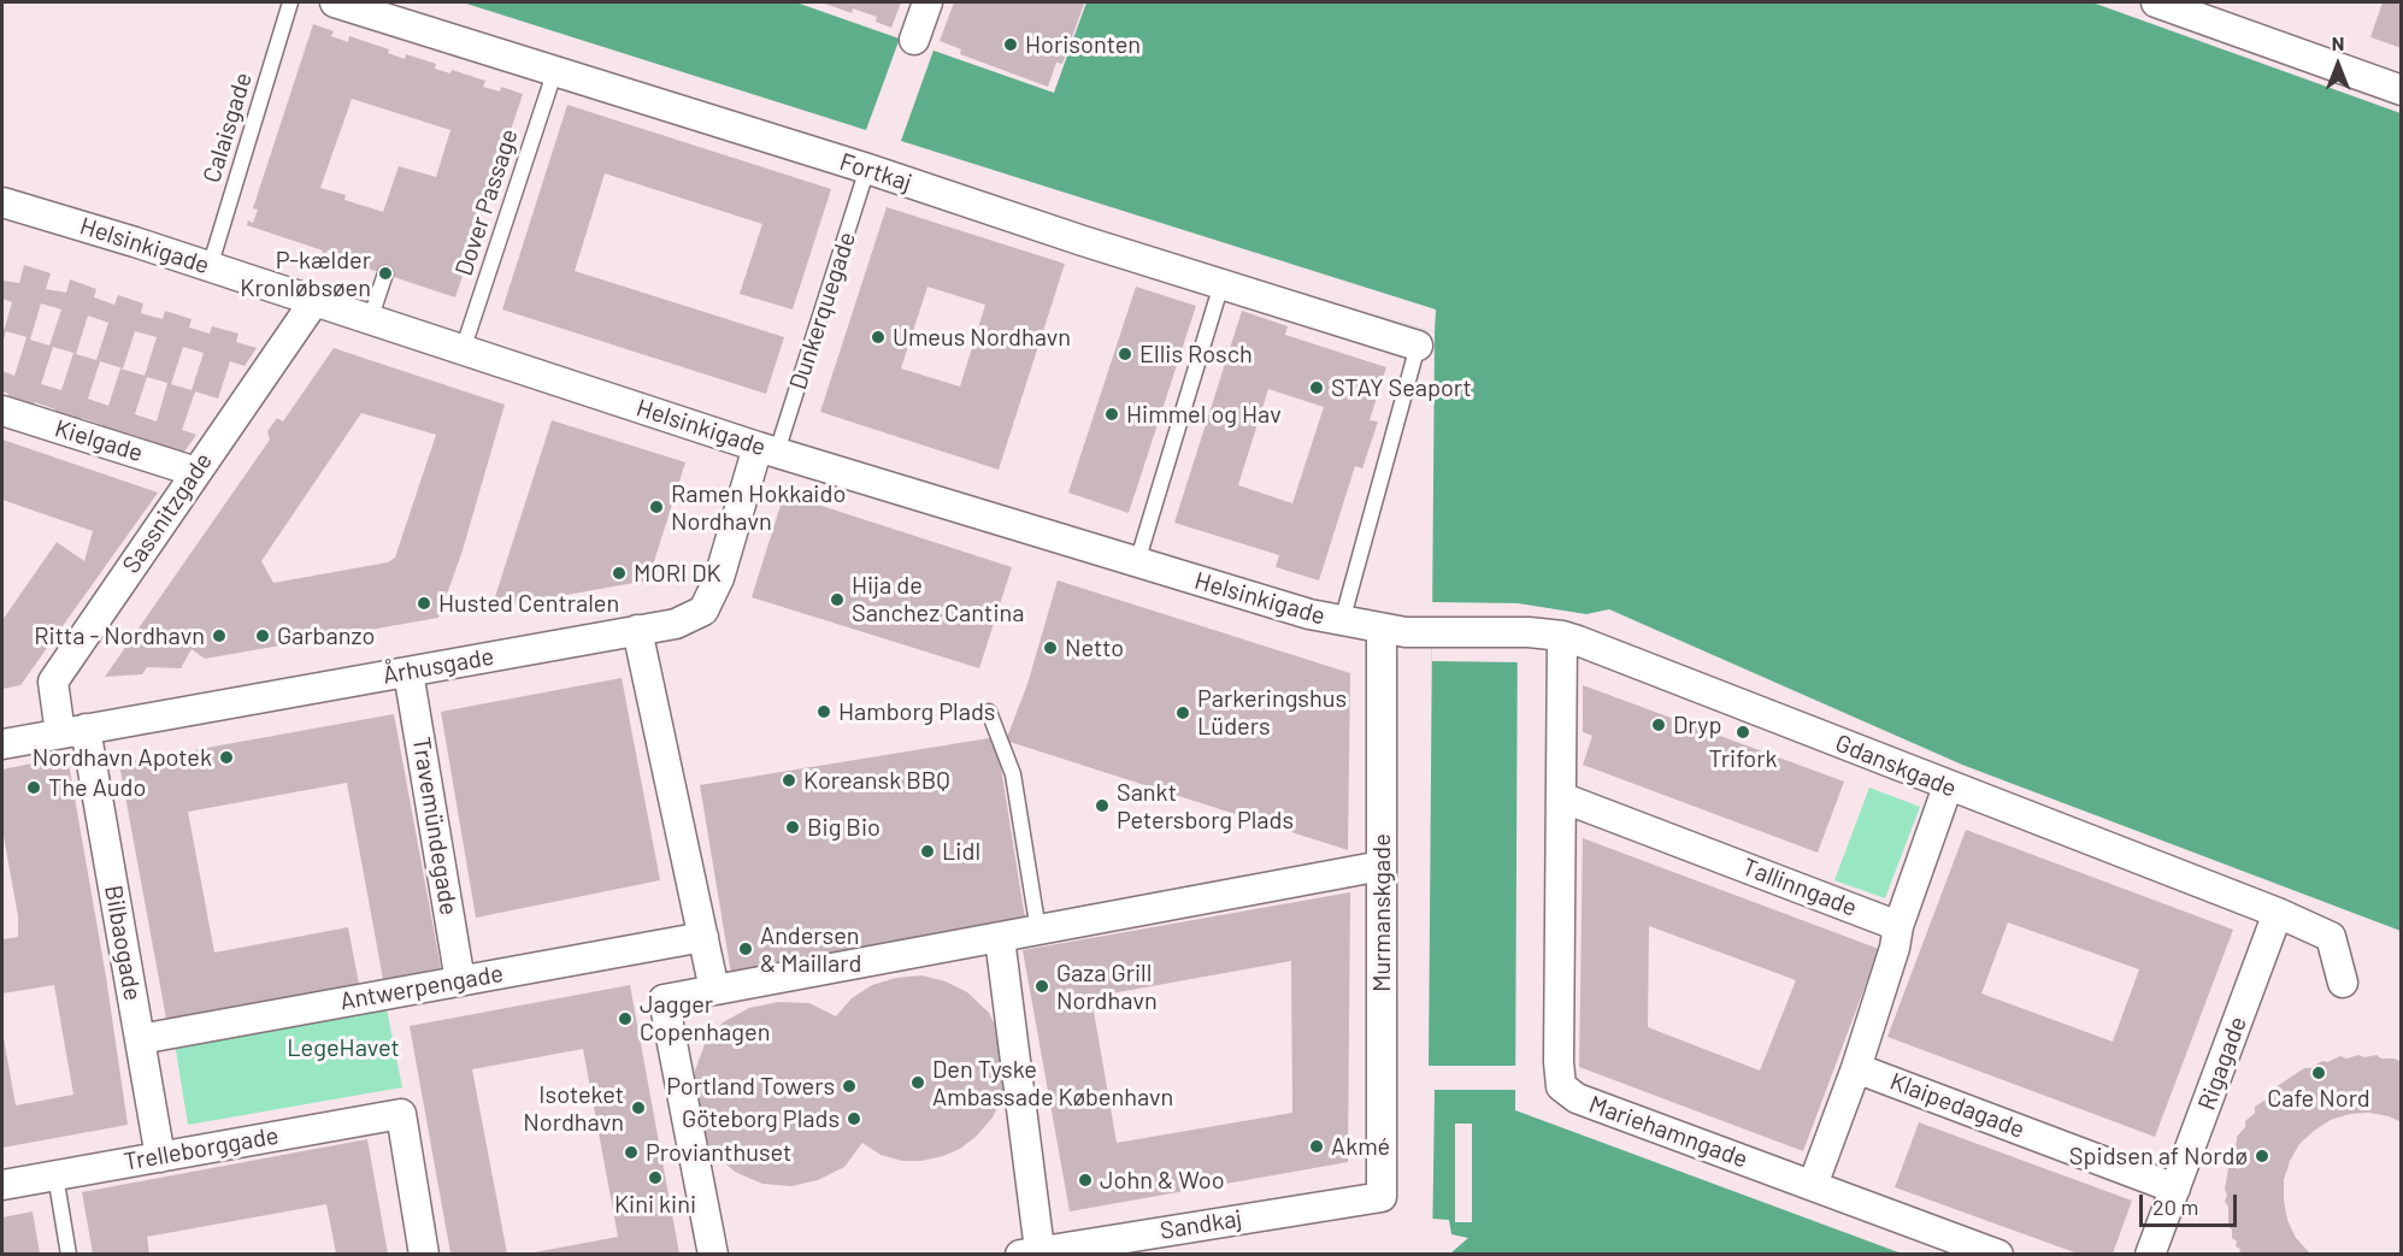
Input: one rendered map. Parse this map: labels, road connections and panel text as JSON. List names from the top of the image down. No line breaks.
{"streets":{"street":["Fortkaj","Helsinkigade","Kielgade","Sassnitzgade","Århusgade","Gdanskgade","Travemündegade","Tallinngade","Murmanskgade","Bilbaogade","Antwerpengade","Rigagade","Klaipedagade","Mariehamngade","Trelleborggade","Sandkaj"],"lane":["Calaisgade","Dover Passage","Dunkerquegade"]},"crossings":[["Calaisgade","Helsinkigade"],["Fortkaj","Dover Passage"],["Fortkaj","Dunkerquegade"],["Dover Passage","Helsinkigade"],["Helsinkigade","Dunkerquegade"],["Helsinkigade","Sassnitzgade"],["Helsinkigade","Århusgade"],["Helsinkigade","Gdanskgade"],["Helsinkigade","Murmanskgade"],["Dunkerquegade","Århusgade"],["Kielgade","Sassnitzgade"],["Sassnitzgade","Århusgade"],["Sassnitzgade","Bilbaogade"],["Århusgade","Travemündegade"],["Århusgade","Bilbaogade"],["Gdanskgade","Murmanskgade"],["Gdanskgade","Rigagade"],["Gdanskgade","Mariehamngade"],["Travemündegade","Antwerpengade"],["Tallinngade","Mariehamngade"],["Murmanskgade","Sandkaj"],["Bilbaogade","Antwerpengade"],["Bilbaogade","Trelleborggade"],["Rigagade","Klaipedagade"]],"parks":["LegeHavet"],"places":["Horisonten","P-kælder Kronløbsøen","Umeus Nordhavn","Ellis Rosch","STAY Seaport","Himmel og Hav","Ramen Hokkaido Nordhavn","MORI DK","Hija de Sanchez Cantina","Husted Centralen","Ritta - Nordhavn","Garbanzo","Netto","Hamborg Plads","Parkeringshus Lüders","Dryp","Trifork","Nordhavn Apotek","Koreansk BBQ","The Audo","Sankt Petersborg Plads","Big Bio","Lidl","Andersen & Maillard","Gaza Grill Nordhavn","Jagger Copenhagen","Cafe Nord","Den Tyske Ambassade København","Portland Towers","Isoteket Nordhavn","Göteborg Plads","Akmé","Provianthuset","Spidsen af Nordø","Kini kini","John & Woo"],"scale_bar":"20 m","north":"top"}
